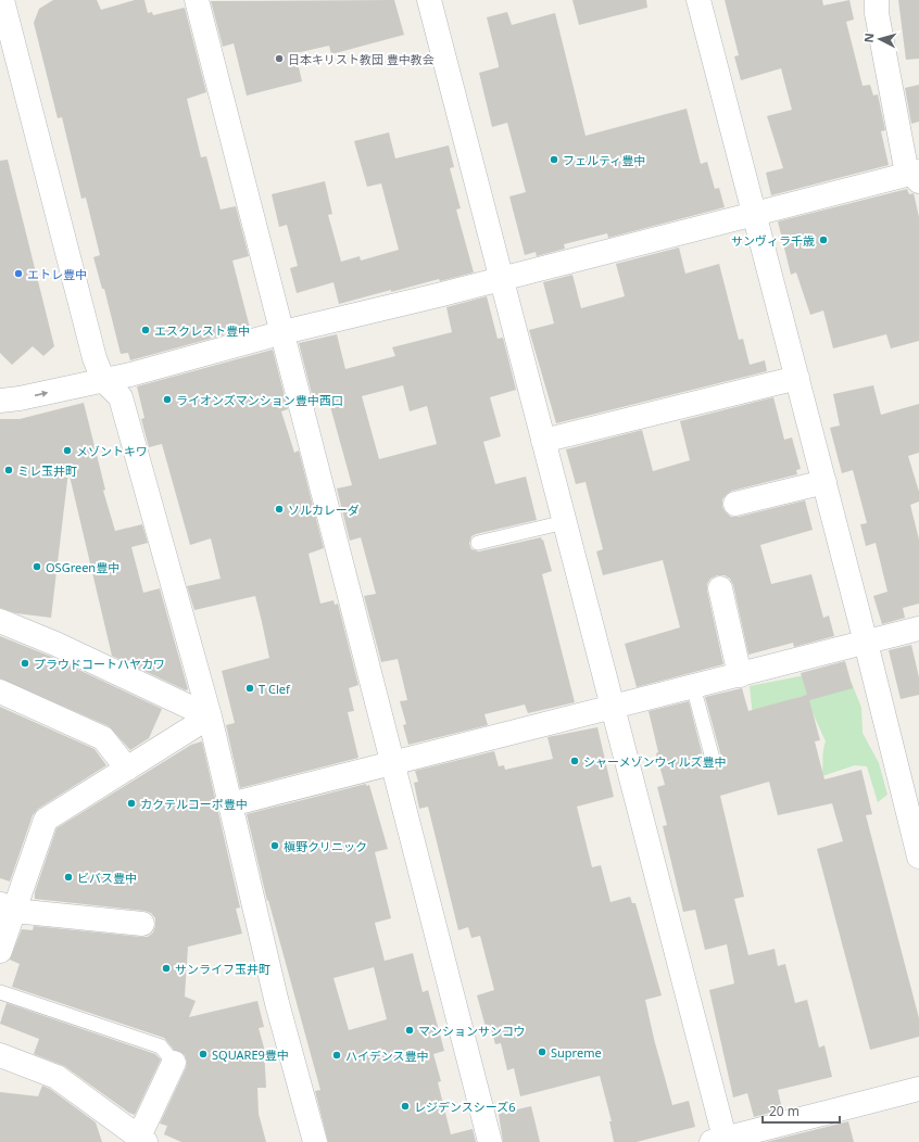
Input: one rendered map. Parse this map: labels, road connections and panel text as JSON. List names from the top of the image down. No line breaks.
{"places":["日本キリスト教団 豊中教会","フェルティ豊中","サンヴィラ千歳","エトレ豊中","エスクレスト豊中","ライオンズマンション豊中西口","メゾントキワ","ミレ玉井町","ソルカレーダ","OSGreen豊中","プラウドコートハヤカワ","T Clef","シャーメゾンウィルズ豊中","カクテルコーポ豊中","槇野クリニック","ビバス豊中","サンライフ玉井町","マンションサンコウ","Supreme","SQUARE9豊中","ハイデンス豊中","レジデンスシーズ6"],"scale_bar":"20 m","north":"left"}
